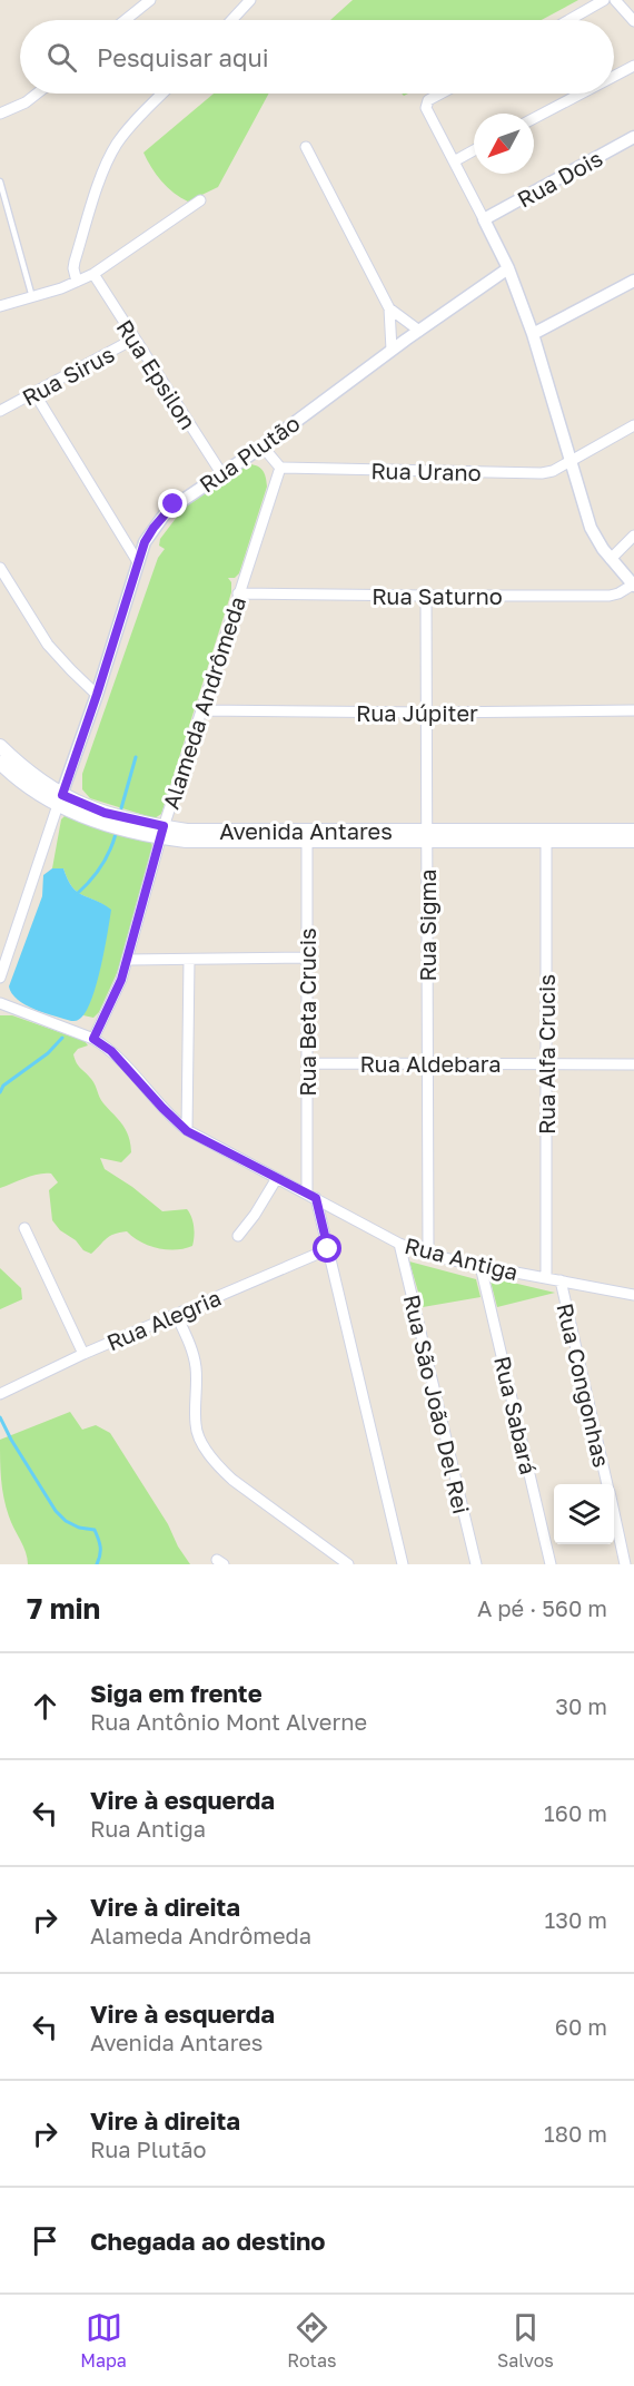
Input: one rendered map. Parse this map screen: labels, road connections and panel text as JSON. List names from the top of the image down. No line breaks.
{"streets":{"main road":["Avenida Antares"],"street":["Rua Dois","Rua Epsilon","Rua Sirus","Rua Plutão","Rua Urano","Rua Saturno","Alameda Andrômeda","Rua Júpiter","Rua Sigma","Rua Beta Crucis","Rua Alfa Crucis","Rua Aldebara","Rua Antiga","Rua Alegria","Rua Congonhas","Rua São João Del Rei","Rua Sabará"]},"crossings":[["Rua Epsilon","Rua Sirus"],["Rua Epsilon","Rua Plutão"],["Rua Plutão","Avenida Antares"],["Rua Urano","Alameda Andrômeda"],["Rua Saturno","Alameda Andrômeda"],["Rua Saturno","Rua Sigma"],["Alameda Andrômeda","Rua Júpiter"],["Alameda Andrômeda","Avenida Antares"],["Alameda Andrômeda","Rua Antiga"],["Rua Júpiter","Rua Sigma"],["Avenida Antares","Rua Sigma"],["Avenida Antares","Rua Beta Crucis"],["Avenida Antares","Rua Alfa Crucis"],["Rua Sigma","Rua Aldebara"],["Rua Sigma","Rua Antiga"],["Rua Beta Crucis","Rua Aldebara"],["Rua Beta Crucis","Rua Antiga"],["Rua Beta Crucis","Rua Alegria"],["Rua Alfa Crucis","Rua Aldebara"],["Rua Alfa Crucis","Rua Antiga"],["Rua Antiga","Rua Congonhas"],["Rua Antiga","Rua São João Del Rei"],["Rua Antiga","Rua Sabará"]],"north":"bottom left","page":{"search":"Pesquisar aqui","heading":["7 min","A pé · 560 m"],"list":[["Siga em frente","Rua Antônio Mont Alverne","30 m"],["Vire à esquerda","Rua Antiga","160 m"],["Vire à direita","Alameda Andrômeda","130 m"],["Vire à esquerda","Avenida Antares","60 m"],["Vire à direita","Rua Plutão","180 m"],"Chegada ao destino"],"nav":["Mapa","Rotas","Salvos"]}}
